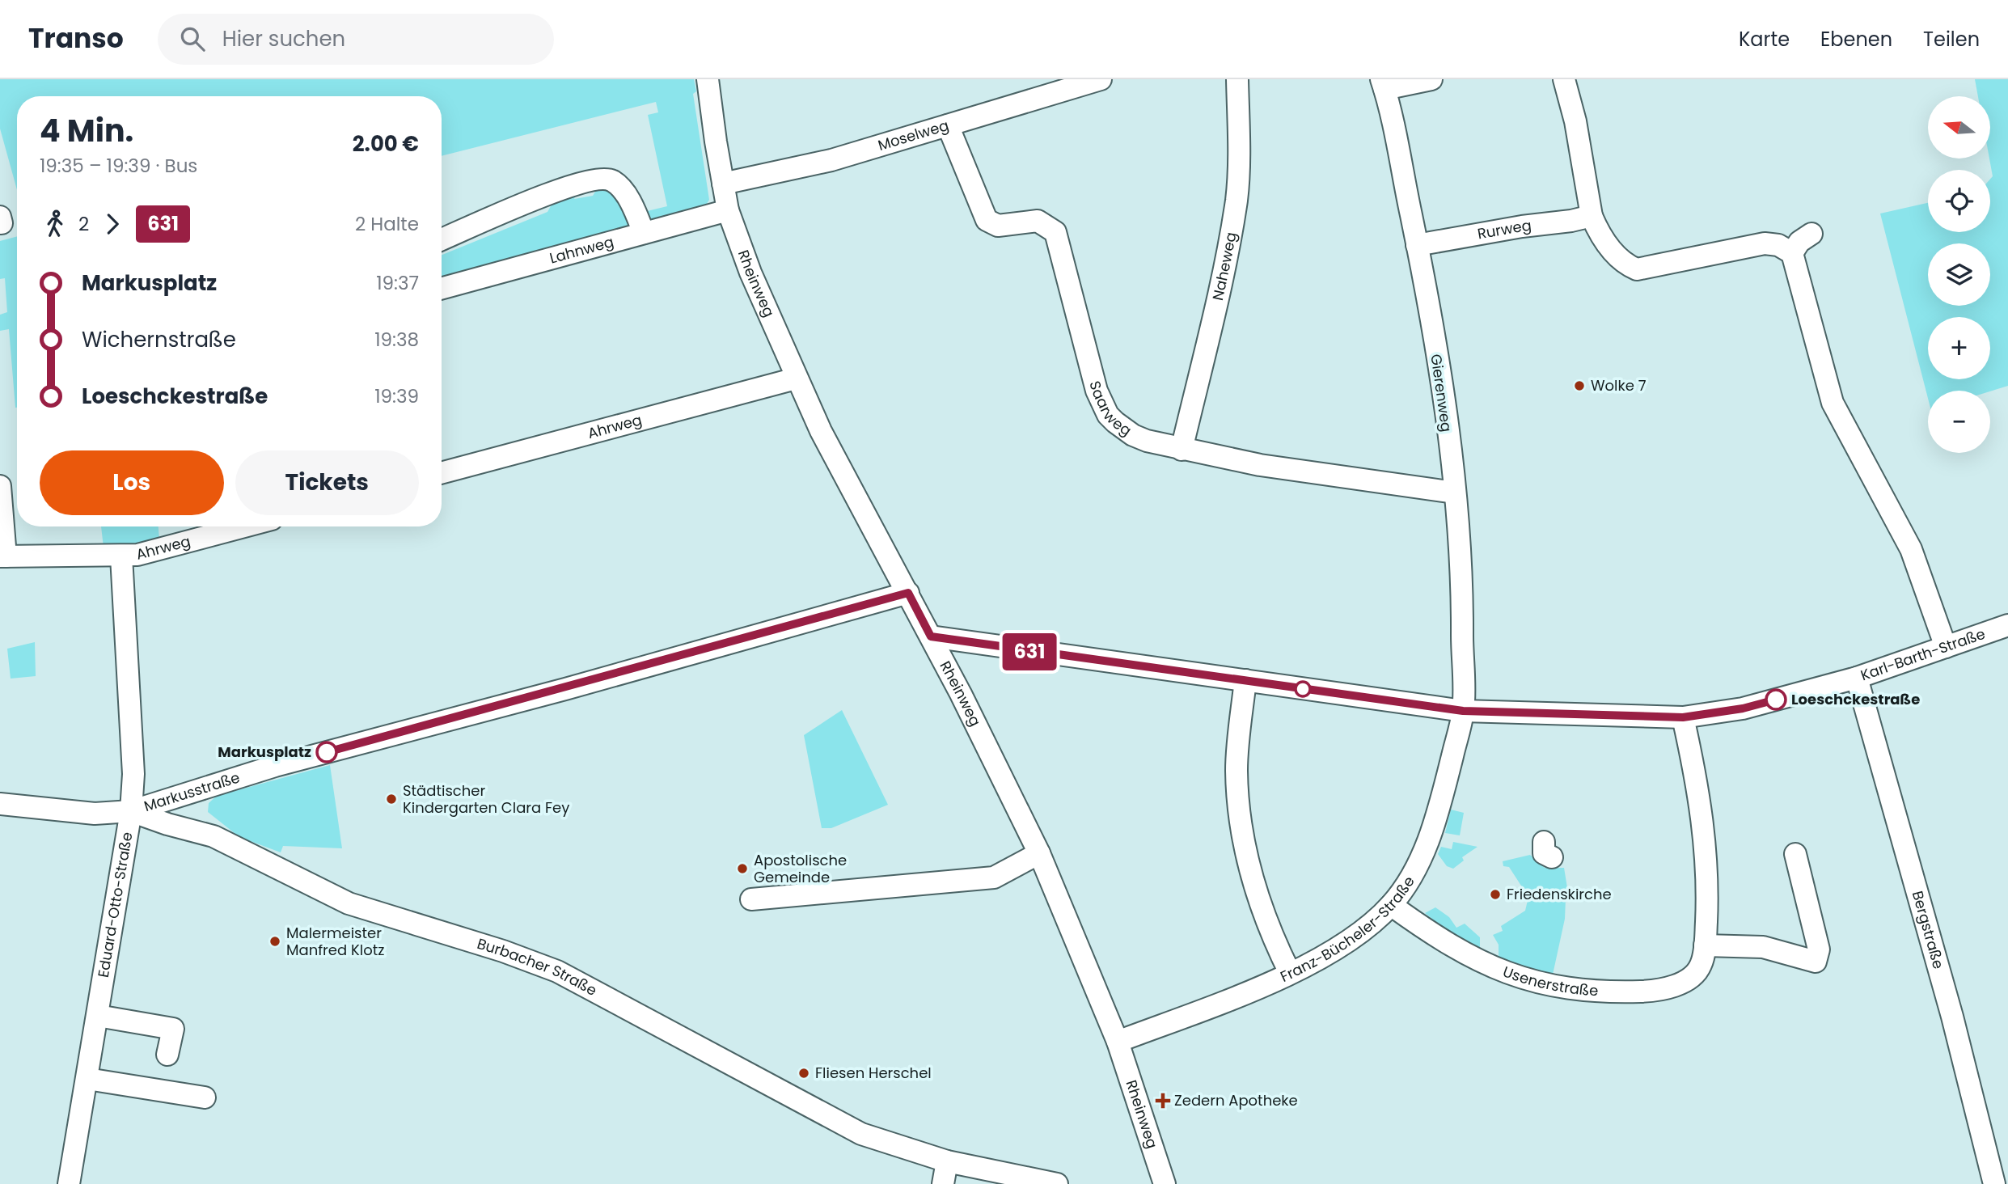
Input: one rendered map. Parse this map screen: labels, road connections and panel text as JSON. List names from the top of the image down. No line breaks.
{"streets":{"street":["Moselweg","Rurweg","Lahnweg","Naheweg","Rheinweg","Gierenweg","Saarweg","Ahrweg","Karl-Barth-Straße","Markusstraße","Eduard-Otto-Straße","Franz-Bücheler-Straße","Bergstraße","Burbacher Straße","Usenerstraße"]},"crossings":[["Moselweg","Rheinweg"],["Moselweg","Saarweg"],["Rurweg","Gierenweg"],["Lahnweg","Rheinweg"],["Naheweg","Saarweg"],["Rheinweg","Ahrweg"],["Rheinweg","Karl-Barth-Straße"],["Rheinweg","Markusstraße"],["Rheinweg","Franz-Bücheler-Straße"],["Gierenweg","Saarweg"],["Gierenweg","Karl-Barth-Straße"],["Gierenweg","Franz-Bücheler-Straße"],["Ahrweg","Eduard-Otto-Straße"],["Karl-Barth-Straße","Franz-Bücheler-Straße"],["Karl-Barth-Straße","Bergstraße"],["Karl-Barth-Straße","Usenerstraße"],["Markusstraße","Eduard-Otto-Straße"],["Markusstraße","Burbacher Straße"],["Eduard-Otto-Straße","Burbacher Straße"],["Franz-Bücheler-Straße","Usenerstraße"]],"places":{"other":["Wolke 7","Loeschckestraße","Markusplatz","Städtischer Kindergarten Clara Fey","Apostolische Gemeinde","Friedenskirche","Malermeister Manfred Klotz","Fliesen Herschel"],"health":["Zedern Apotheke"]},"lines":["bus line 631"],"north":"left","page":{"header":"Transo","search":"Hier suchen","nav":["Karte","Ebenen","Teilen"],"on_map":"631","map_buttons":["+","−"],"heading":["4 Min.","19:35 – 19:39 · Bus","2.00 €"],"legs":["2","631","2 Halte"],"list":[{"name":"Markusplatz","value":"19:37"},{"name":"Wichernstraße","value":"19:38"},{"name":"Loeschckestraße","value":"19:39"}],"buttons":["Los","Tickets"]}}
